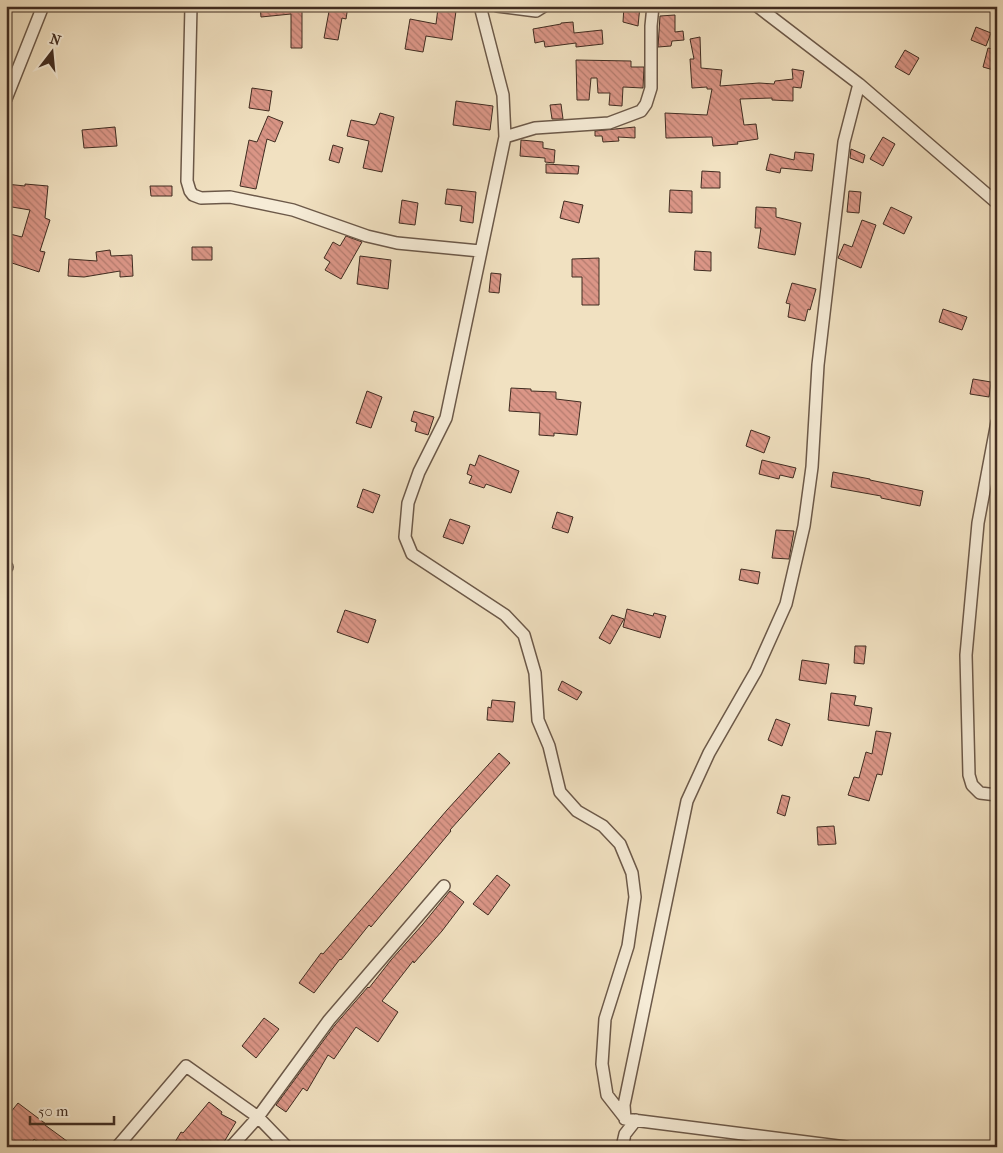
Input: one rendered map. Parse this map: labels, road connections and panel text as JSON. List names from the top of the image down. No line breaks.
{"scale_bar":"50 m","north":"top"}
